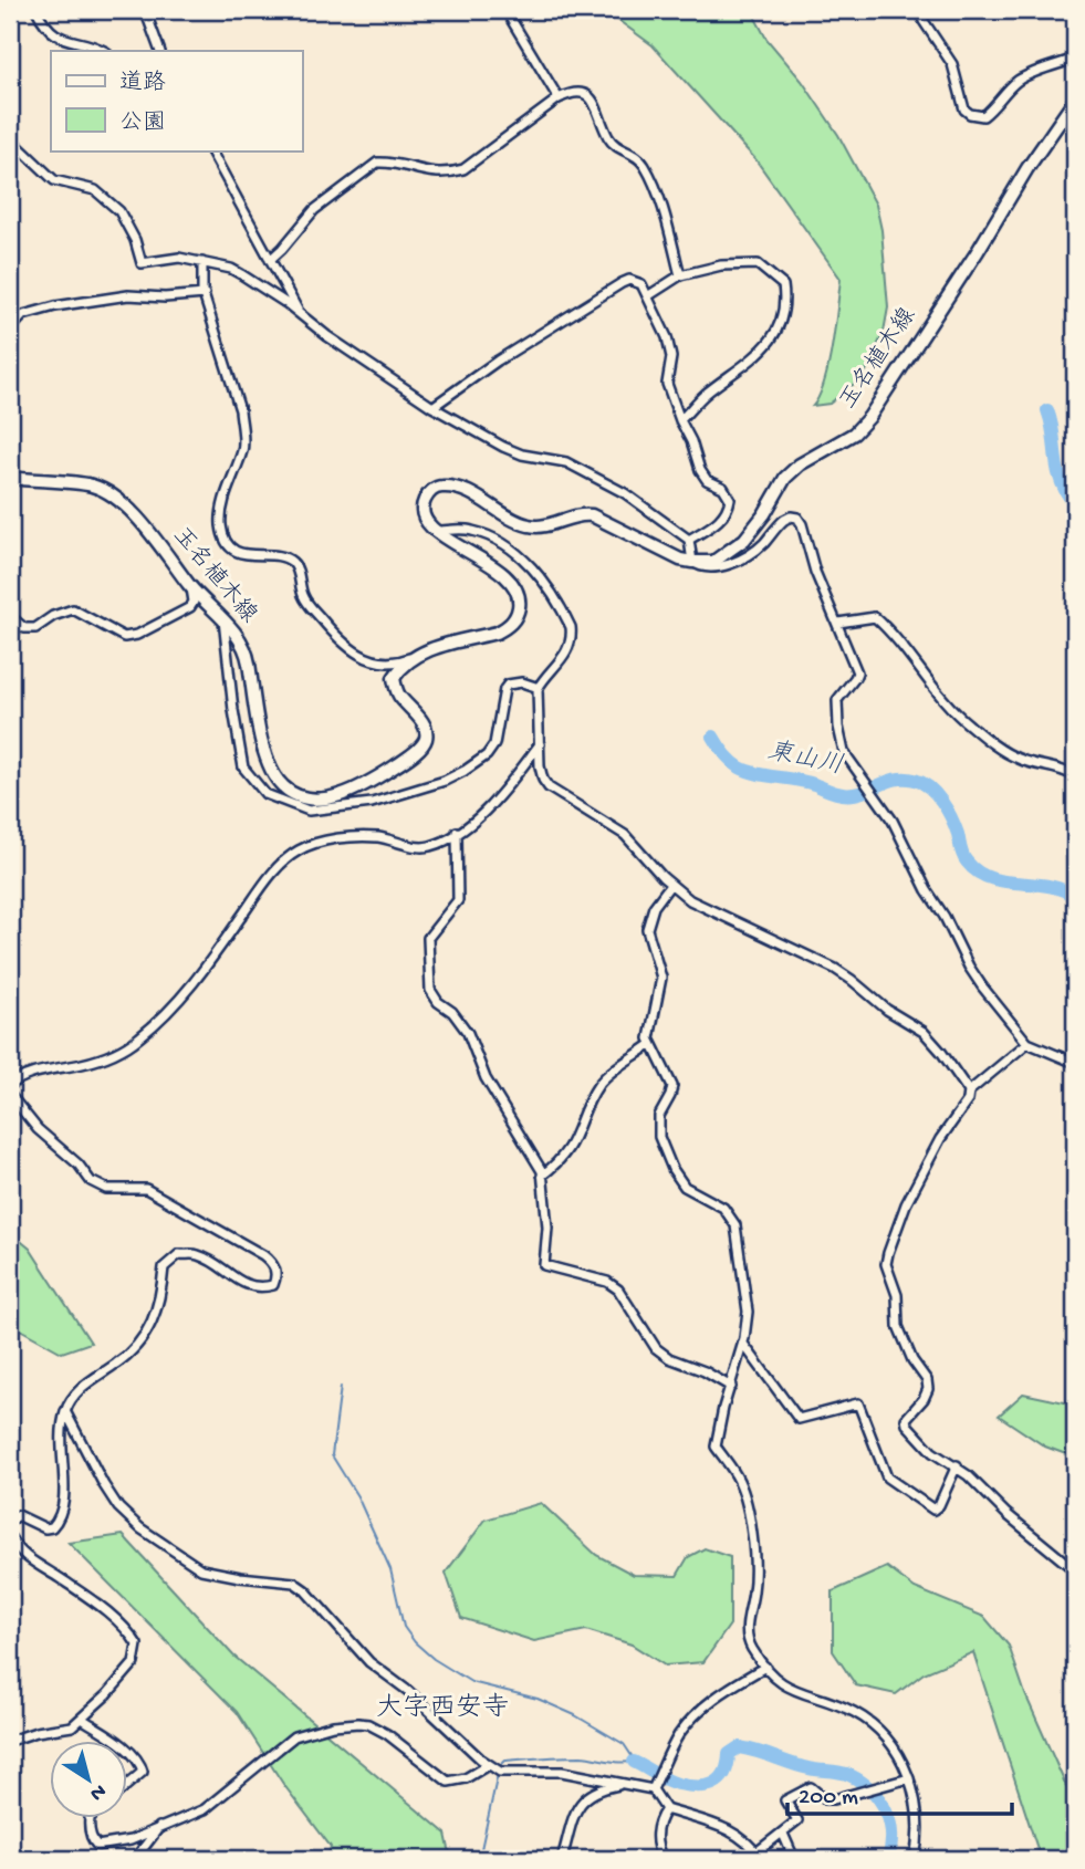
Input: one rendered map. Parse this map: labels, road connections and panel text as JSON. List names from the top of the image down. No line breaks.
{"streets":{"main road":["玉名植木線"]},"districts":["大字西安寺"],"water":["東山川"],"legend":["道路","公園"],"scale_bar":"200 m","north":"bottom right"}
